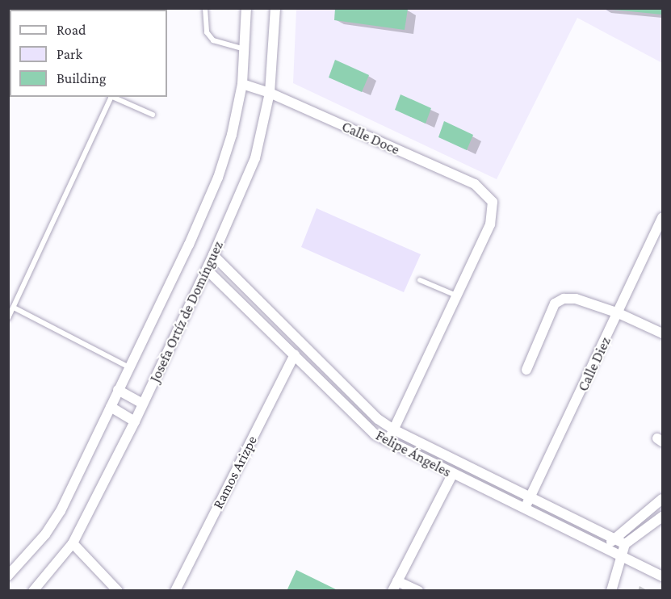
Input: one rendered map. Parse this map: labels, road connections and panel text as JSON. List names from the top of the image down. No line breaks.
{"streets":{"street":["Calle Doce","Josefa Ortíz de Domínguez","Calle Diez","Felipe Ángeles","Ramos Arizpe"]},"crossings":[["Calle Doce","Josefa Ortíz de Domínguez"],["Josefa Ortíz de Domínguez","Felipe Ángeles"],["Calle Diez","Felipe Ángeles"],["Felipe Ángeles","Ramos Arizpe"]],"legend":["Road","Park","Building"]}
